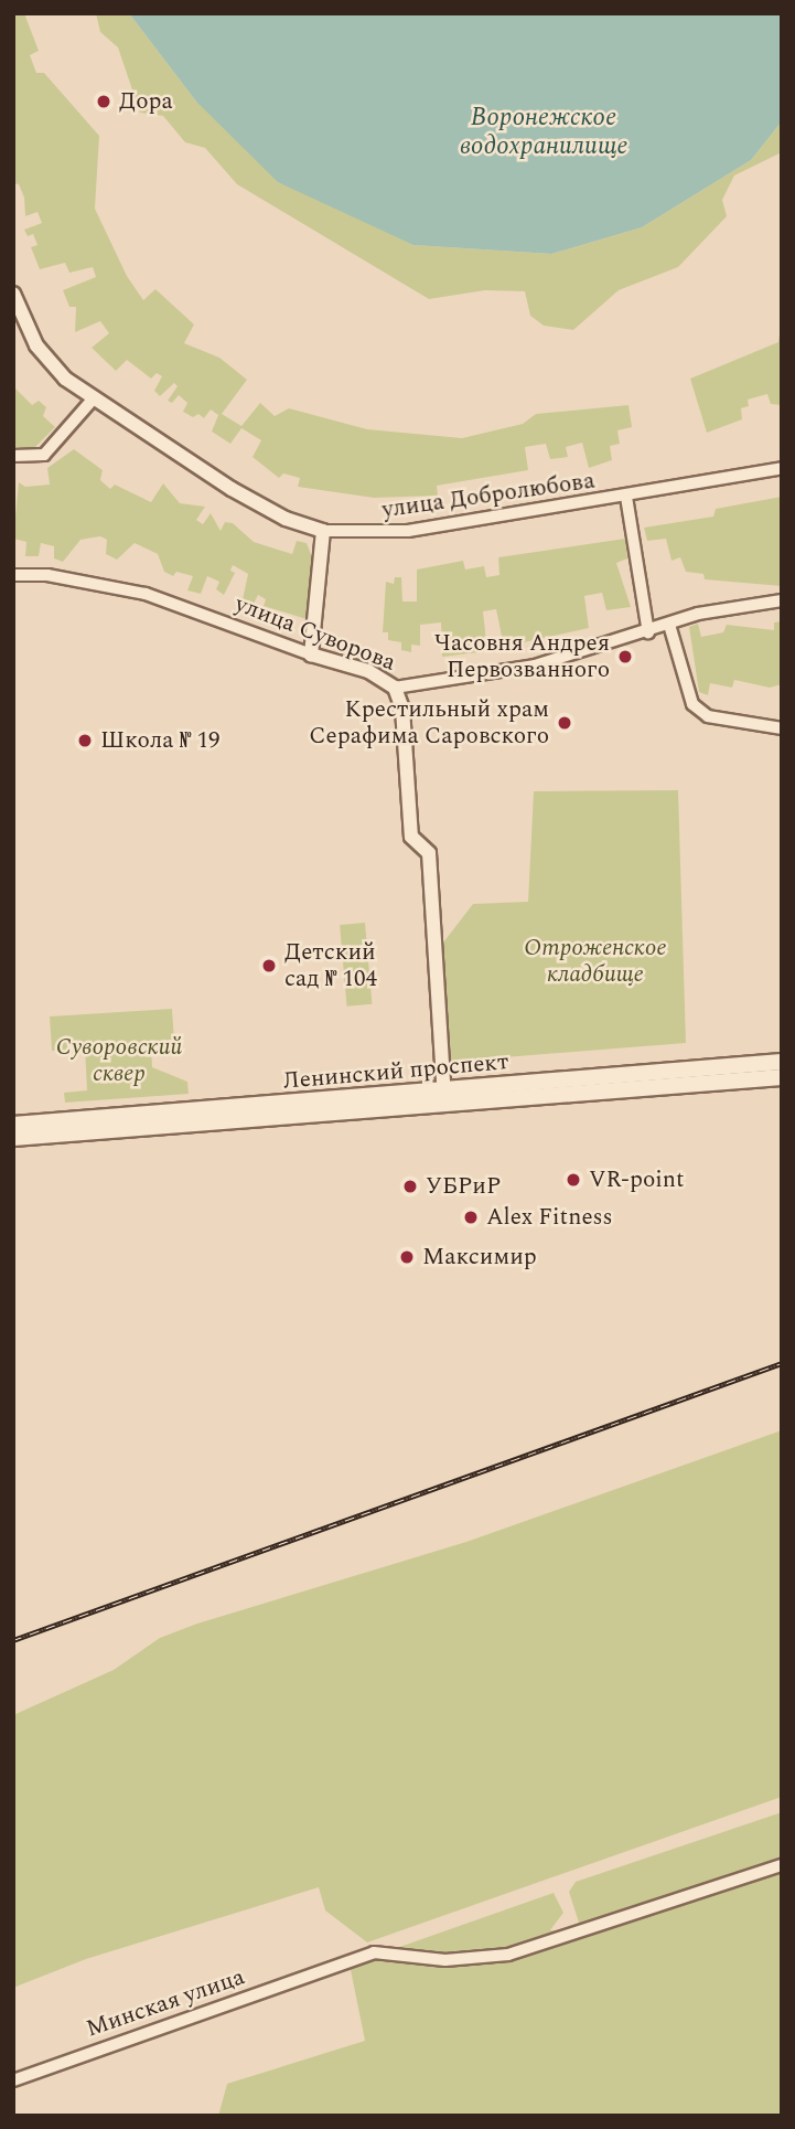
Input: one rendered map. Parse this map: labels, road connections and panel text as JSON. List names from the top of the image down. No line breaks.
{"streets":{"main road":["Ленинский проспект"],"street":["улица Добролюбова","улица Суворова","Минская улица"]},"water":["Воронежское водохранилище"],"parks":["Отроженское кладбище","Суворовский сквер"],"places":["Дора","Часовня Андрея Первозванного","Крестильный храм Серафима Саровского","Школа № 19","Детский сад № 104","VR-point","УБРиР","Alex Fitness","Максимир"]}
